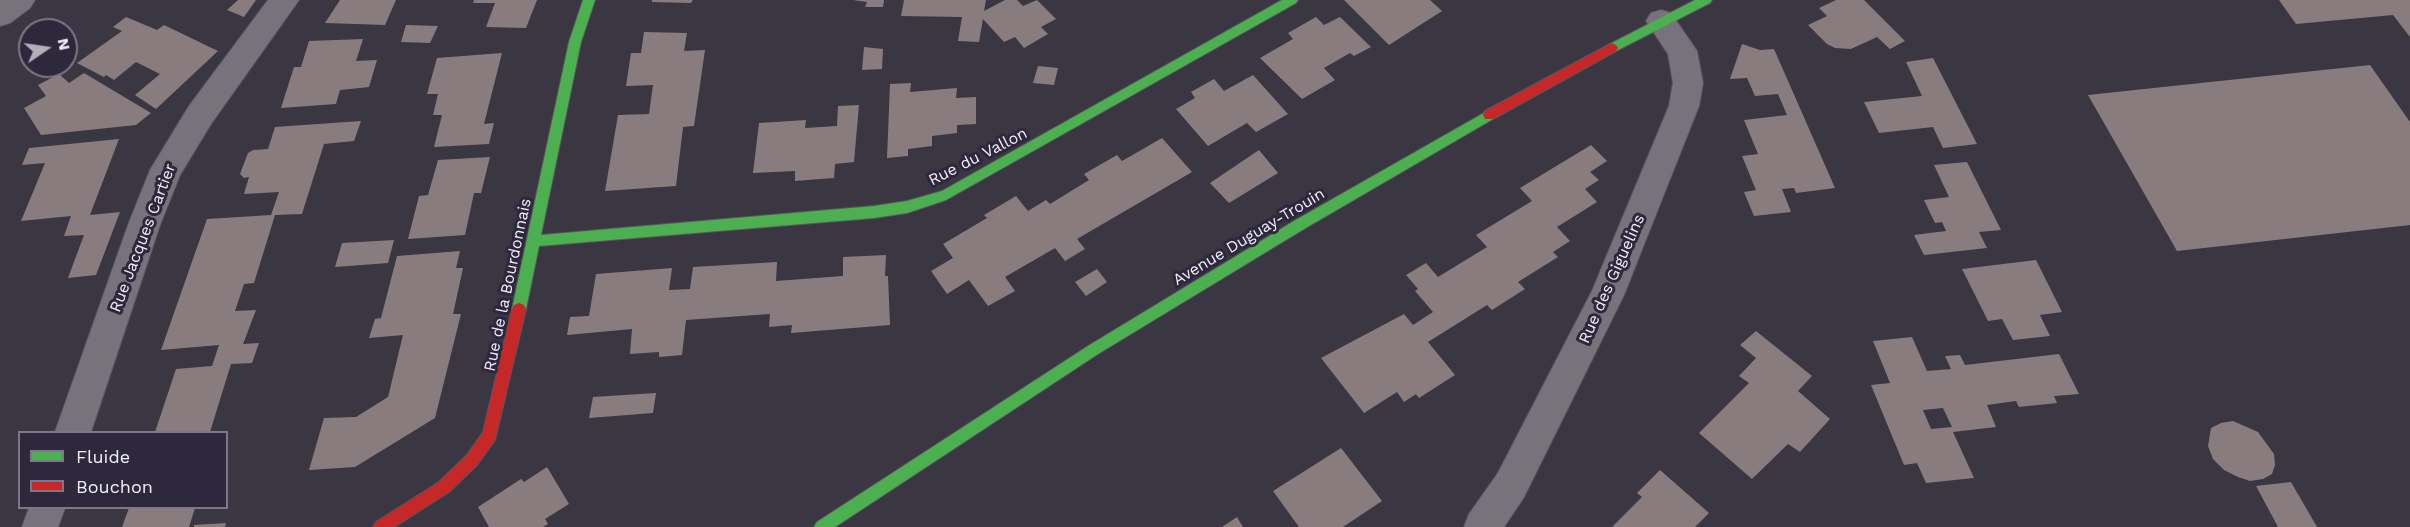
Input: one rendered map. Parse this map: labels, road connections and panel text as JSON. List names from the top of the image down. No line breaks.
{"streets":{"street":["Rue du Vallon","Avenue Duguay-Trouin","Rue Jacques Cartier","Rue des Giguelins","Rue de la Bourdonnais"]},"crossings":[["Rue du Vallon","Rue de la Bourdonnais"],["Avenue Duguay-Trouin","Rue des Giguelins"]],"legend":["Fluide","Bouchon"],"north":"right"}
